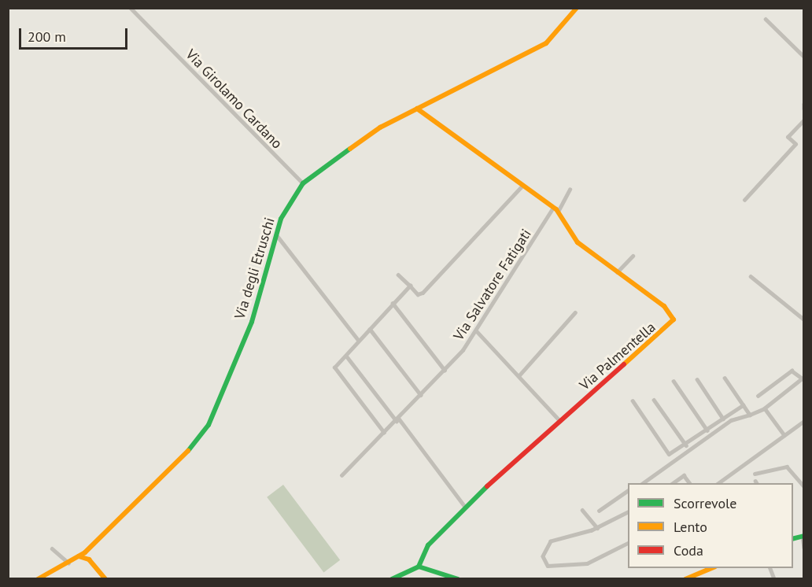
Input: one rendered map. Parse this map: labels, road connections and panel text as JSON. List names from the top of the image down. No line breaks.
{"streets":{"street":["Via Girolamo Cardano","Via degli Etruschi","Via Salvatore Fatigati","Via Palmentella"]},"crossings":[["Via Girolamo Cardano","Via degli Etruschi"],["Via degli Etruschi","Via Palmentella"],["Via Salvatore Fatigati","Via Palmentella"]],"legend":["Scorrevole","Lento","Coda"],"scale_bar":"200 m"}
